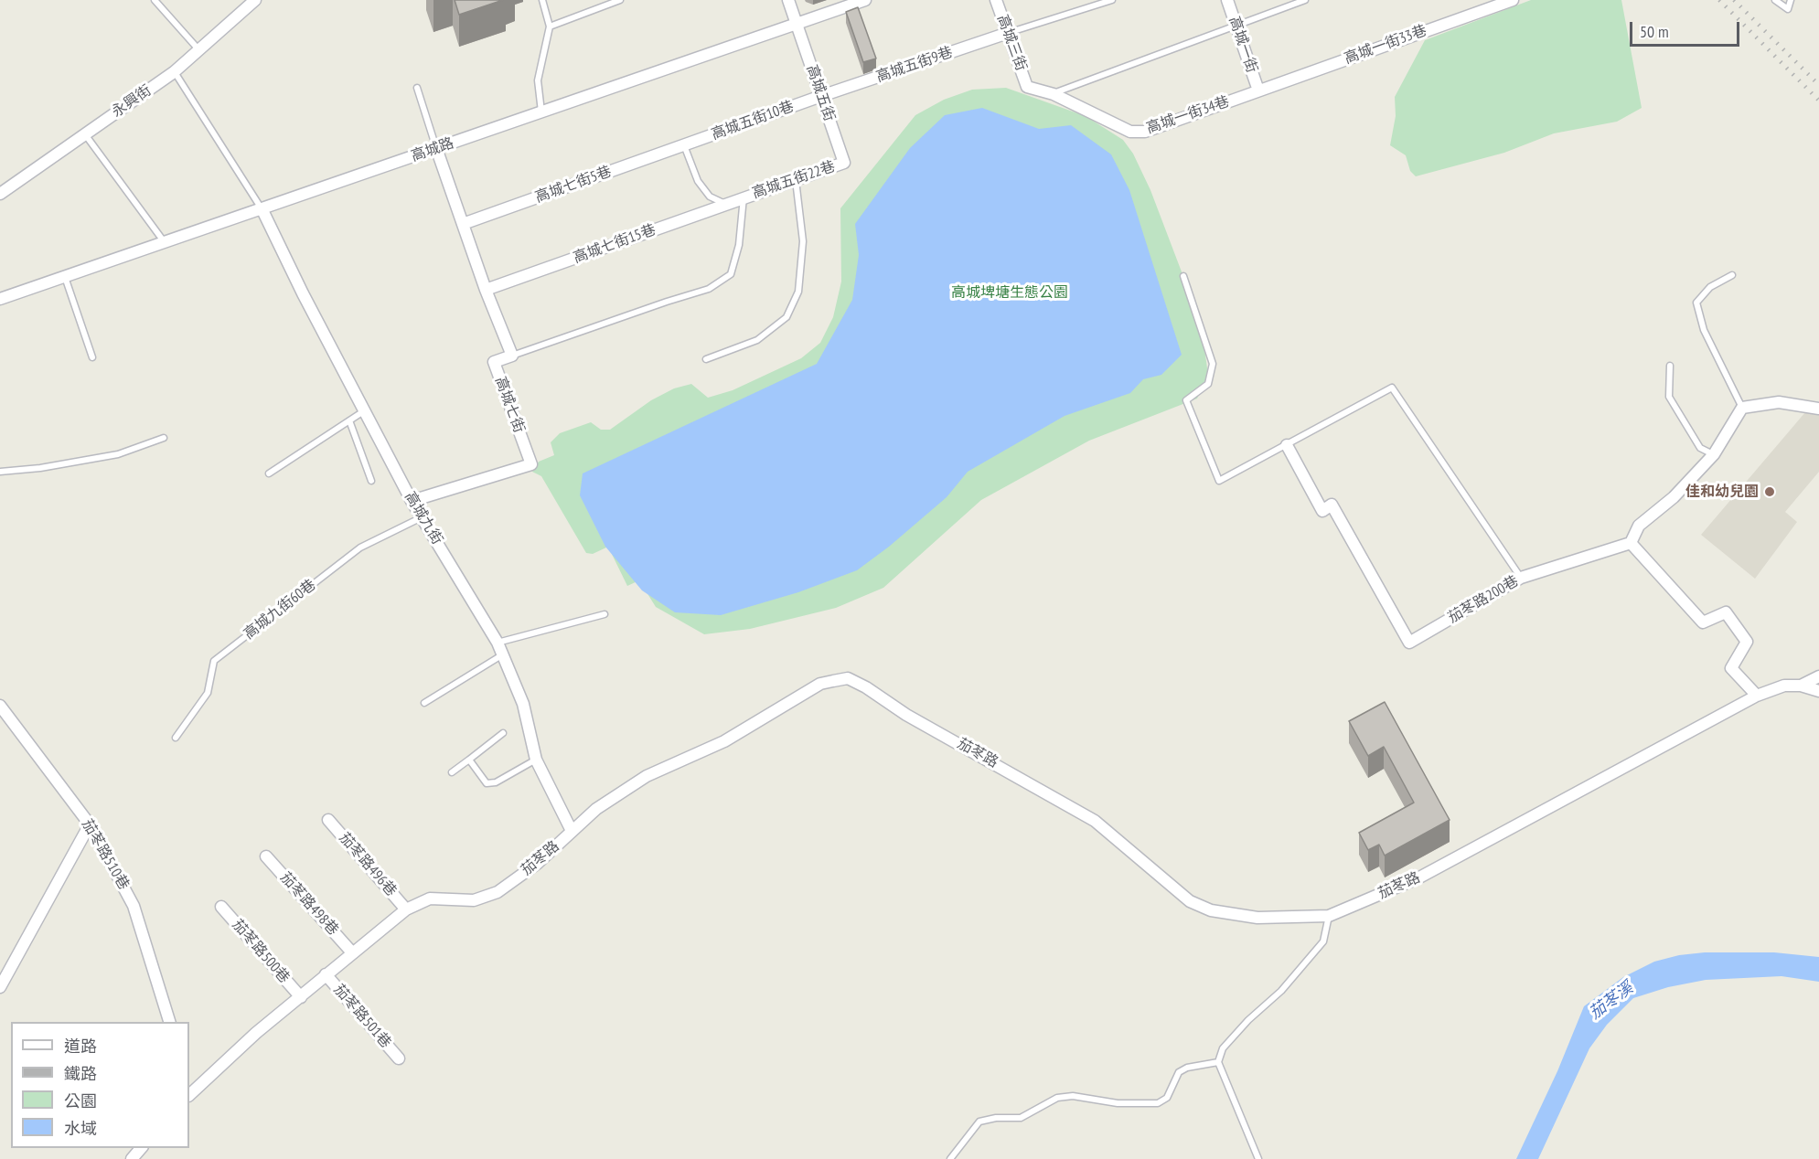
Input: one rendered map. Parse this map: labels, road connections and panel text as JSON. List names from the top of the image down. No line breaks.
{"streets":{"street":["高城三街","高城一街","高城一街33巷","高城五街9巷","高城五街","永興街","高城一街34巷","高城五街10巷","高城路","高城五街22巷","高城七街5巷","高城七街15巷","高城七街","高城九街","茄苳路200巷","茄苳路","茄苳路510巷","茄苳路496巷","茄苳路498巷","茄苳路500巷","茄苳路501巷"],"lane":["高城九街60巷"]},"crossings":[["高城三街","高城五街9巷"],["高城三街","高城一街34巷"],["高城一街","高城一街33巷"],["高城一街","高城一街34巷"],["高城一街33巷","高城一街34巷"],["高城五街9巷","高城五街"],["高城五街9巷","高城五街10巷"],["高城五街","高城五街10巷"],["高城五街","高城路"],["高城五街","高城五街22巷"],["高城五街10巷","高城七街5巷"],["高城路","高城七街"],["高城路","高城九街"],["高城五街22巷","高城七街15巷"],["高城七街5巷","高城七街"],["高城七街15巷","高城七街"],["高城七街","高城九街"],["高城九街","高城九街60巷"],["高城九街","茄苳路"],["茄苳路","茄苳路496巷"],["茄苳路","茄苳路498巷"],["茄苳路","茄苳路500巷"],["茄苳路","茄苳路501巷"]],"water":["茄苳溪"],"parks":["高城埤塘生態公園"],"places":["佳和幼兒園"],"legend":["道路","鐵路","公園","水域"],"scale_bar":"50 m"}
